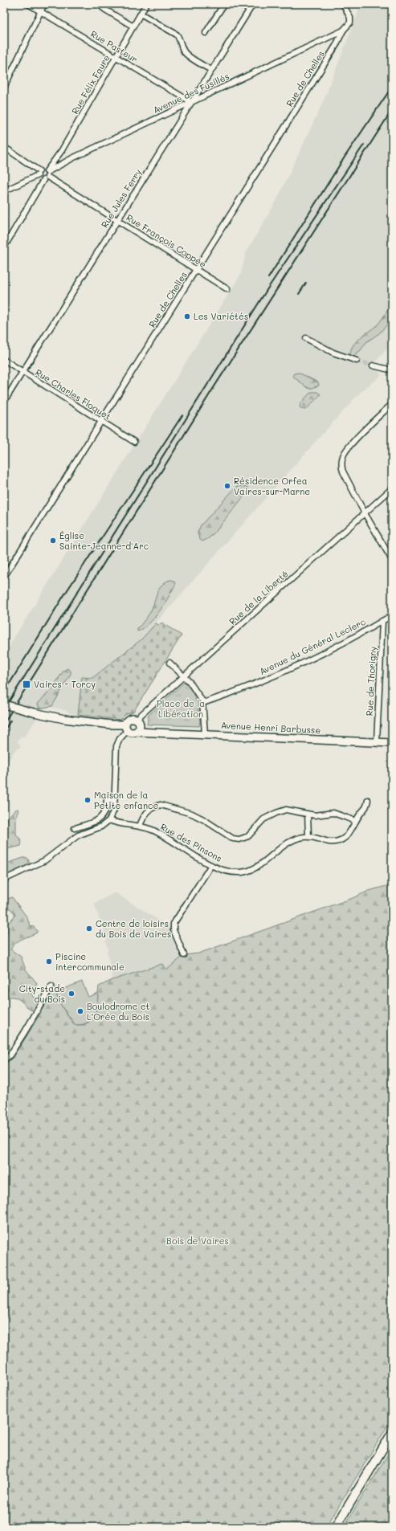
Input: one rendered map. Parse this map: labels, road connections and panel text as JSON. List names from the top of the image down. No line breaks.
{"streets":{"main road":["Avenue Henri Barbusse"],"street":["Rue Pasteur","Rue de Chelles","Rue Félix Faure","Avenue des Fusillés","Rue Jules Ferry","Rue François Coppée","Rue Charles Floquet","Rue de la Liberté","Avenue du Général Leclerc","Rue de Thorigny","Rue des Pinsons"]},"crossings":[["Rue Pasteur","Rue Félix Faure"],["Rue Pasteur","Avenue des Fusillés"],["Rue Pasteur","Rue Jules Ferry"],["Rue de Chelles","Avenue des Fusillés"],["Rue de Chelles","Rue François Coppée"],["Rue de Chelles","Rue Charles Floquet"],["Rue Félix Faure","Avenue des Fusillés"],["Rue Félix Faure","Rue François Coppée"],["Avenue des Fusillés","Rue Jules Ferry"],["Avenue des Fusillés","Rue François Coppée"],["Rue Jules Ferry","Rue François Coppée"],["Rue Jules Ferry","Rue Charles Floquet"],["Rue de la Liberté","Avenue Henri Barbusse"],["Avenue du Général Leclerc","Rue de Thorigny"],["Rue de Thorigny","Avenue Henri Barbusse"]],"parks":["Place de la Libération","Bois de Vaires"],"places":{"other":["Les Variétés","Résidence Orfea Vaires-sur-Marne","Église Sainte-Jeanne-d'Arc","Maison de la Petite enfance","Centre de loisirs du Bois de Vaires","Piscine intercommunale","City-stade du Bois","Boulodrome et L’Orée du Bois"],"transit":["Vaires - Torcy"]}}
